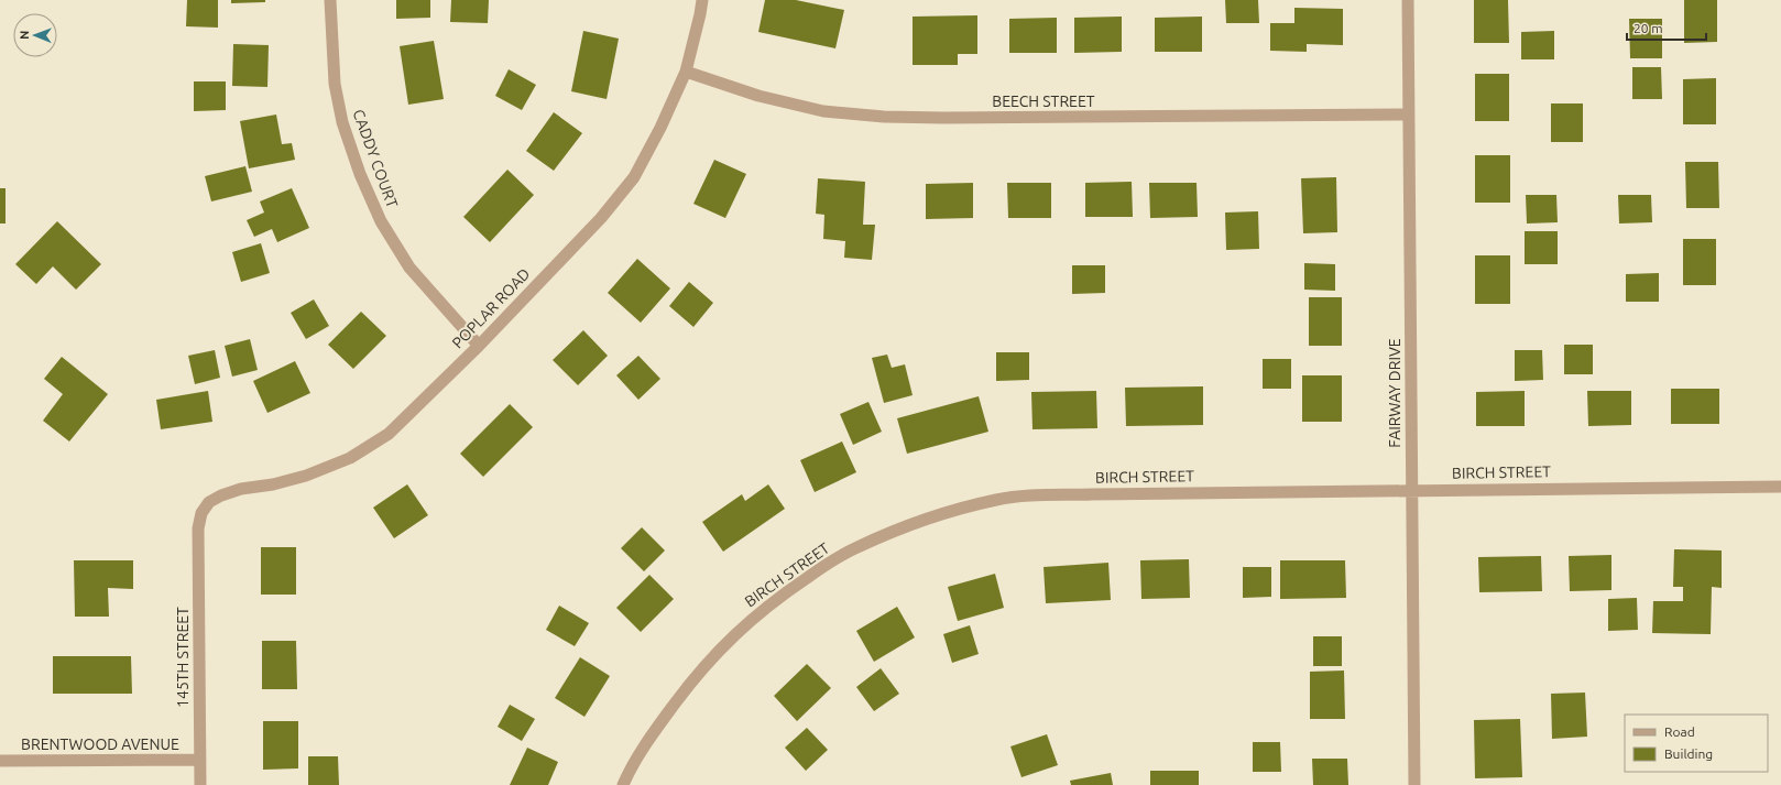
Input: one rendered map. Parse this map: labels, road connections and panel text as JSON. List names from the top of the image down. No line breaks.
{"streets":{"street":["BEECH STREET","CADDY COURT","POPLAR ROAD","FAIRWAY DRIVE","BIRCH STREET","145TH STREET","BRENTWOOD AVENUE"]},"crossings":[["BEECH STREET","POPLAR ROAD"],["BEECH STREET","FAIRWAY DRIVE"],["CADDY COURT","POPLAR ROAD"],["POPLAR ROAD","145TH STREET"],["FAIRWAY DRIVE","BIRCH STREET"],["145TH STREET","BRENTWOOD AVENUE"]],"legend":["Road","Building"],"scale_bar":"20 m","north":"left"}
